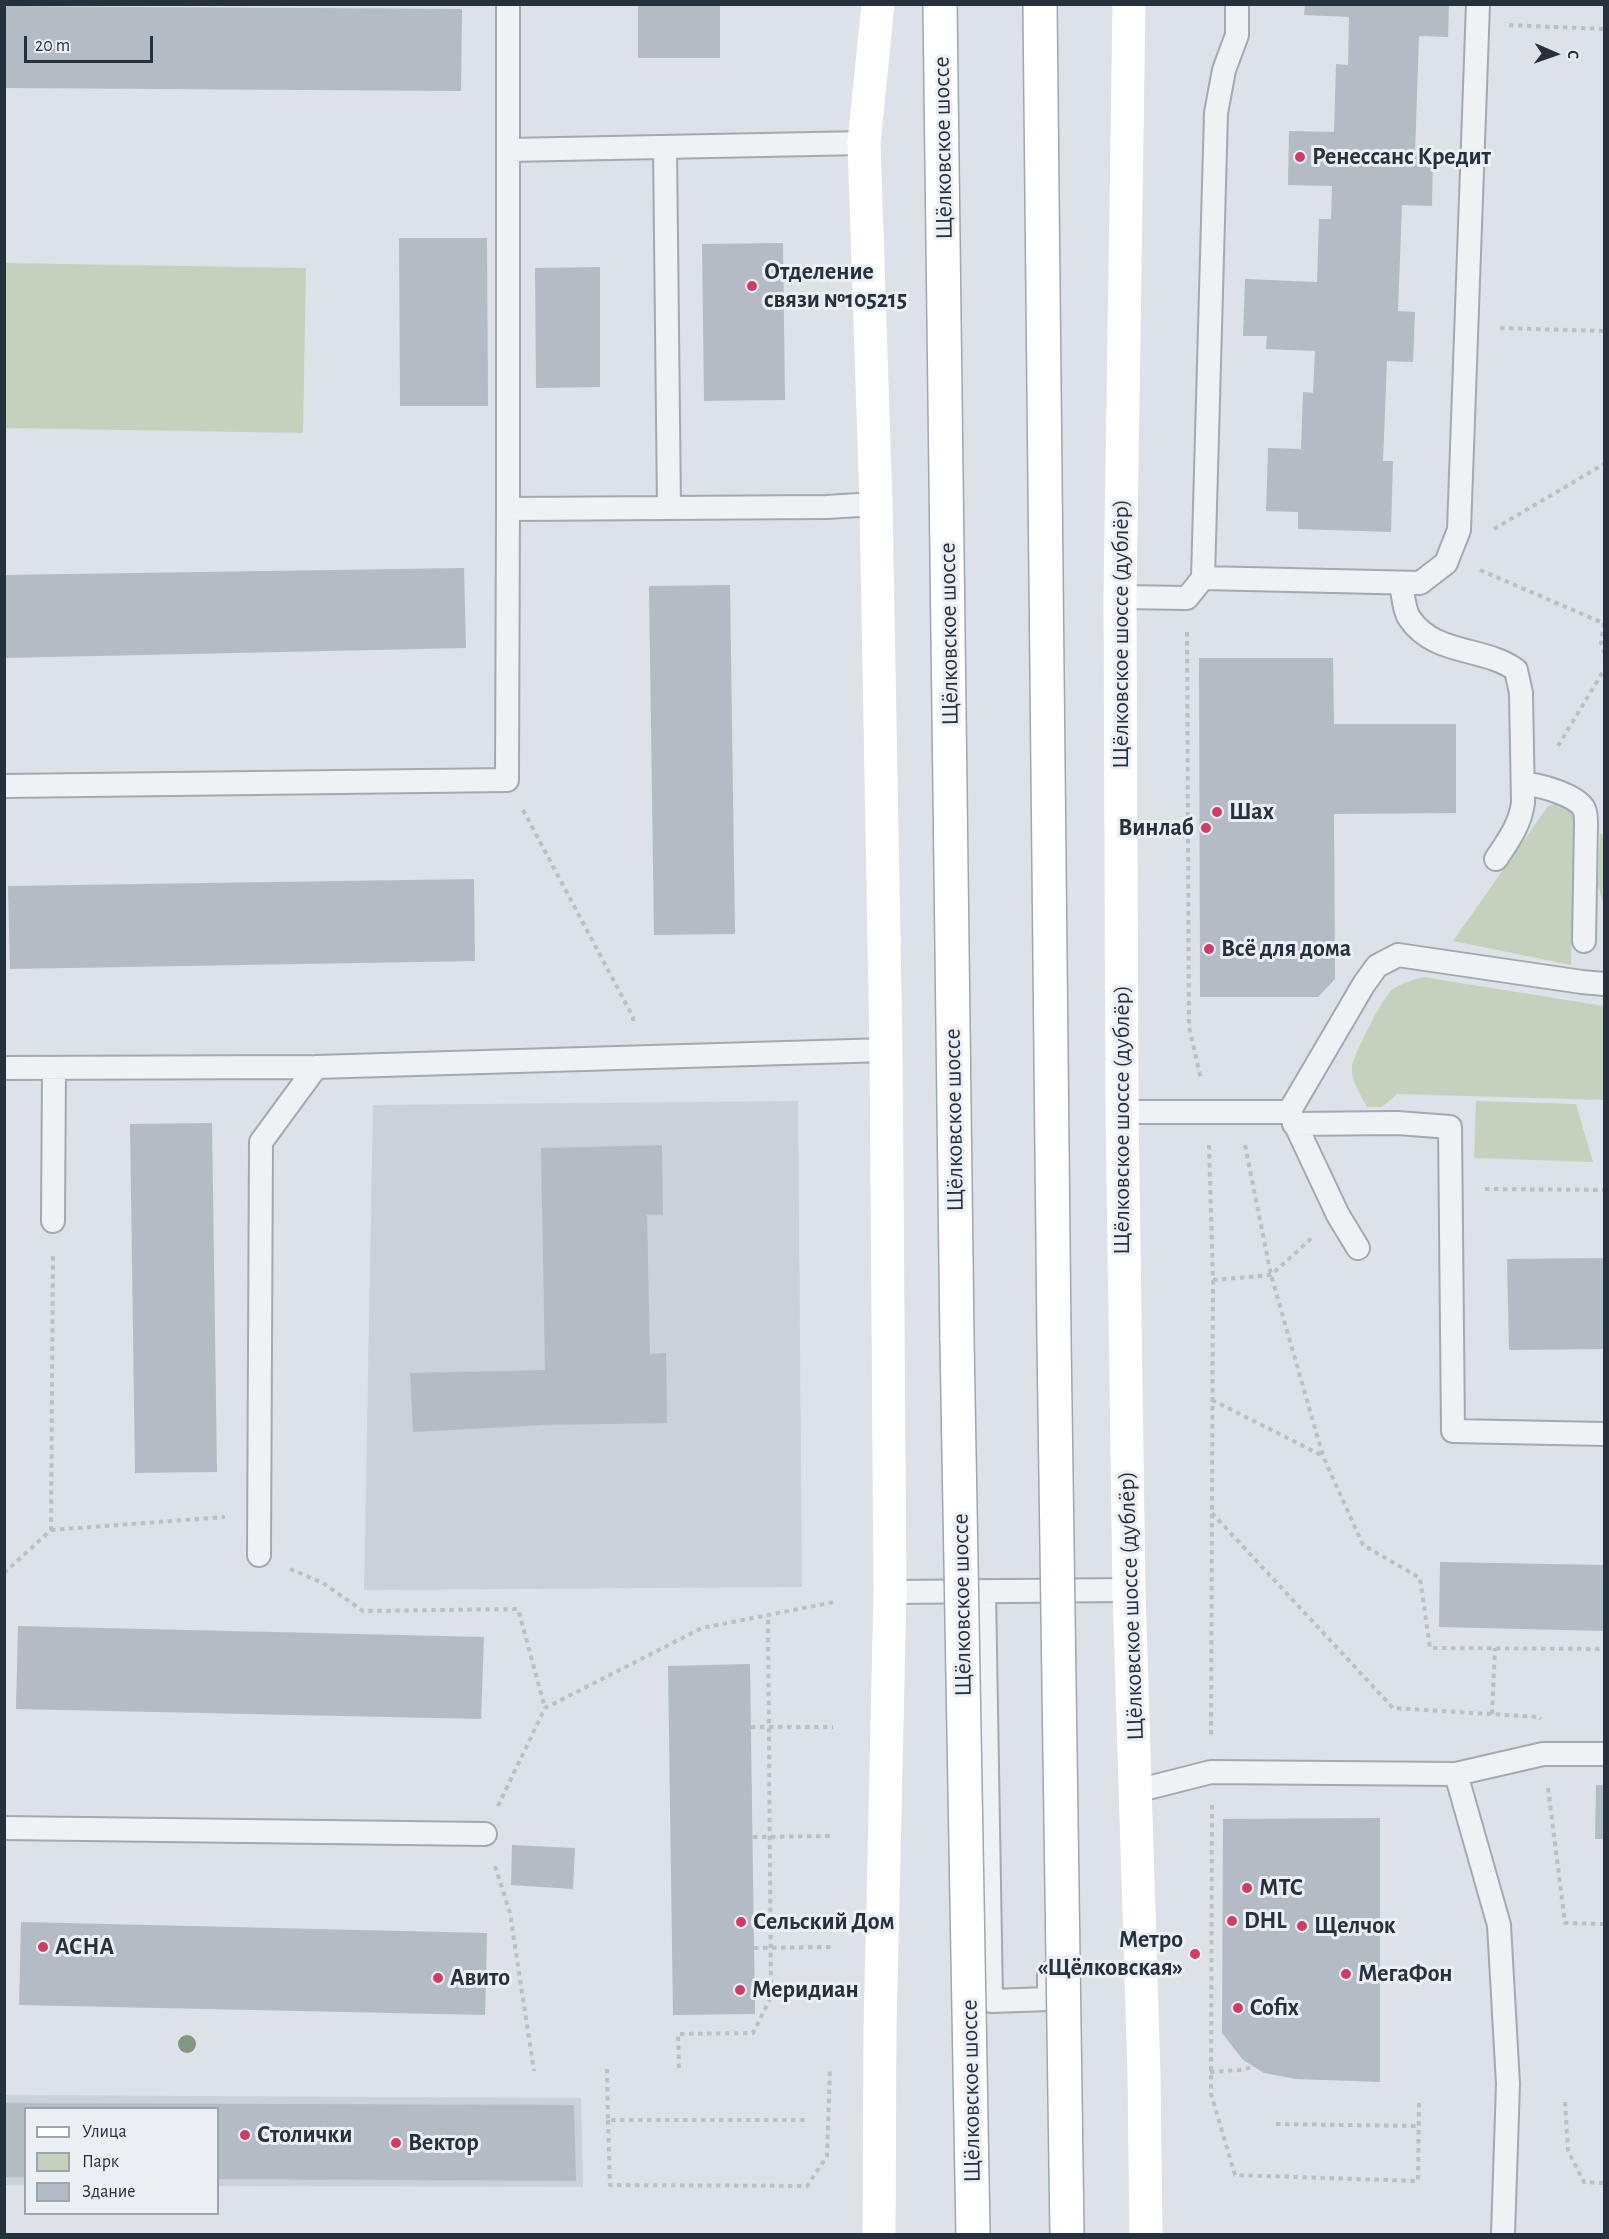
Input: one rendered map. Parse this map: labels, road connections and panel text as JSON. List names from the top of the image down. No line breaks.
{"streets":{"main road":["Щёлковское шоссе","Щёлковское шоссе (дублёр)"]},"places":["Ренессанс Кредит","Отделение связи №105215","Шах","Винлаб","Всё для дома","МТС","DHL","Сельский Дом","Щелчок","АСНА","Метро «Щёлковская»","МегаФон","Авито","Меридиан","Cofix","Столички","Вектор"],"legend":["Улица","Парк","Здание"],"scale_bar":"20 m","north":"right"}
